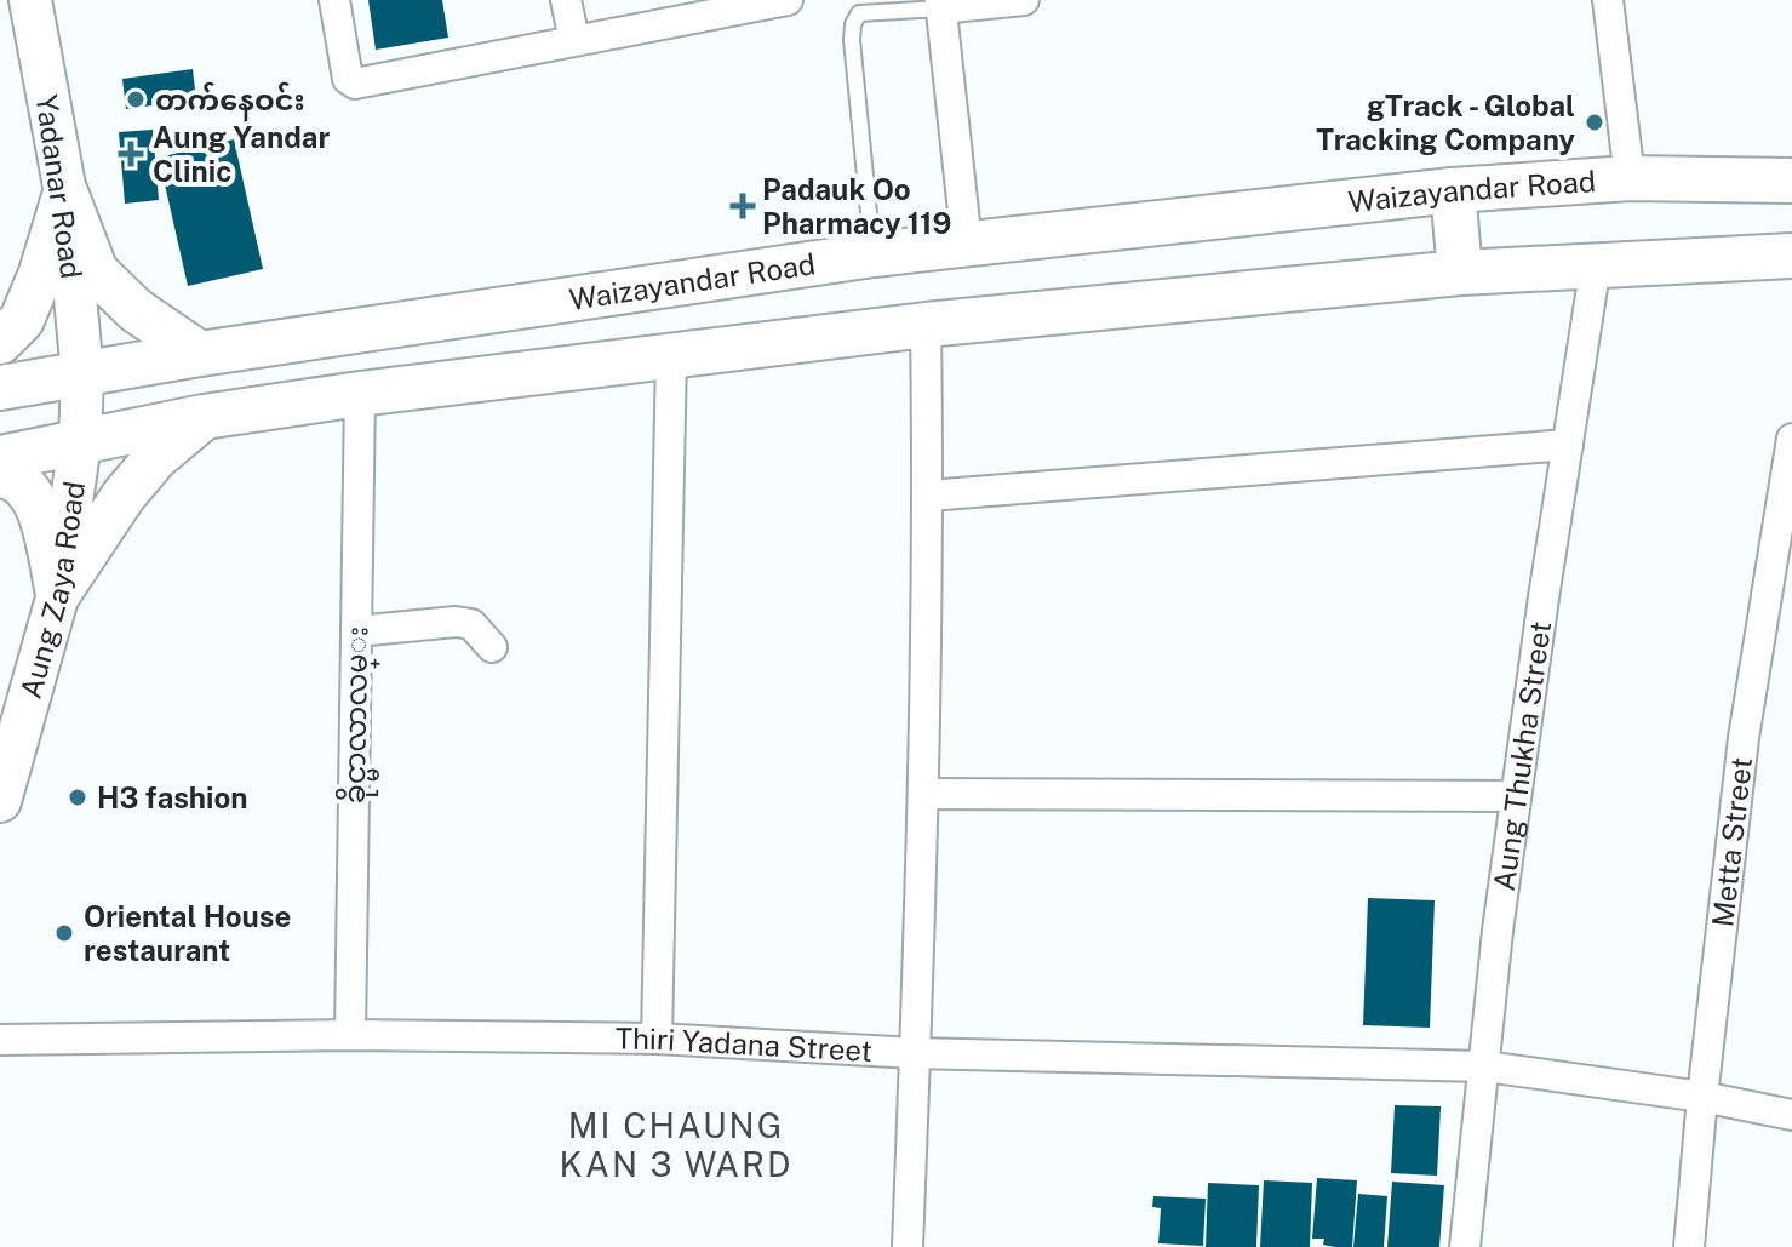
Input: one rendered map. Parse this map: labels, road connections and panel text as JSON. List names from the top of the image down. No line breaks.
{"streets":{"main road":["Yadanar Road","Waizayandar Road","Aung Zaya Road"],"street":["ခိုင္မာလာလမ္း","Aung Thukha Street","Metta Street","Thiri Yadana Street"]},"crossings":[["Yadanar Road","Waizayandar Road"],["Yadanar Road","Aung Zaya Road"],["Waizayandar Road","Aung Zaya Road"],["ခိုင္မာလာလမ္း","Thiri Yadana Street"],["Aung Thukha Street","Thiri Yadana Street"],["Metta Street","Thiri Yadana Street"]],"districts":["MI CHAUNG KAN 3 WARD"],"places":{"other":["တက်နေဝင်း","gTrack - Global Tracking Company","H3 fashion","Oriental House restaurant"],"health":["Aung Yandar Clinic","Padauk Oo Pharmacy 119"]}}
